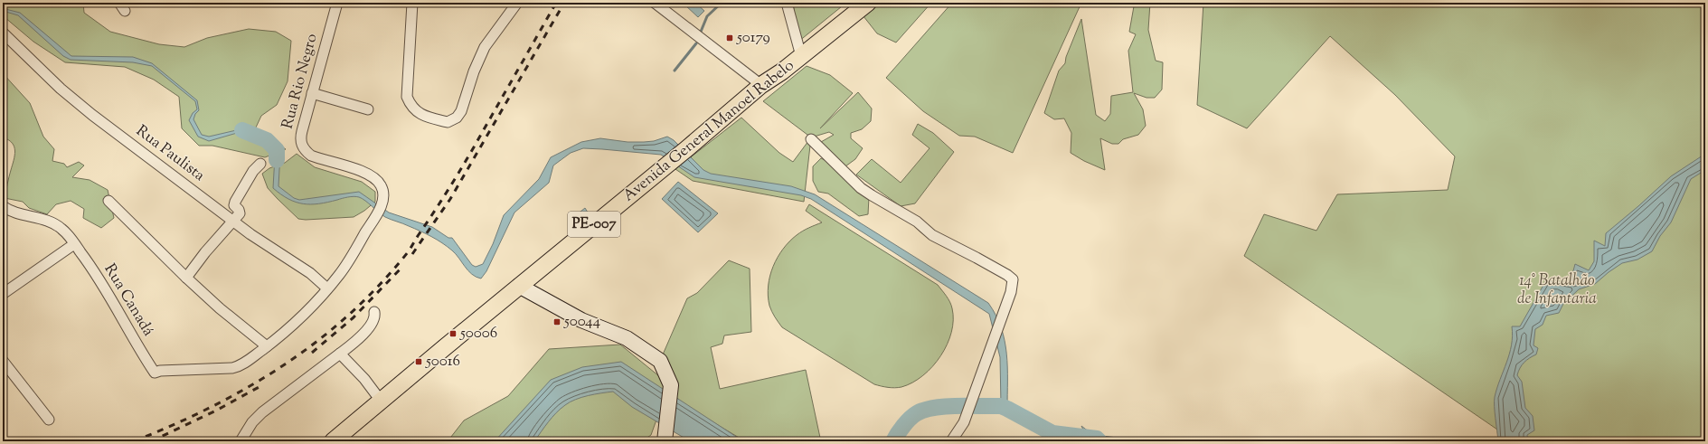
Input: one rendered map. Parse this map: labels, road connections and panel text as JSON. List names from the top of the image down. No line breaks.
{"streets":{"main road":["Avenida General Manoel Rabelo","PE-007"],"street":["Rua Rio Negro","Rua Paulista","Rua Canadá"]},"crossings":[["Rua Rio Negro","Rua Paulista"],["Rua Rio Negro","Rua Canadá"]],"parks":["14° Batalhão de Infantaria"],"places":{"transit":["50179","50044","50006","50016"]}}
